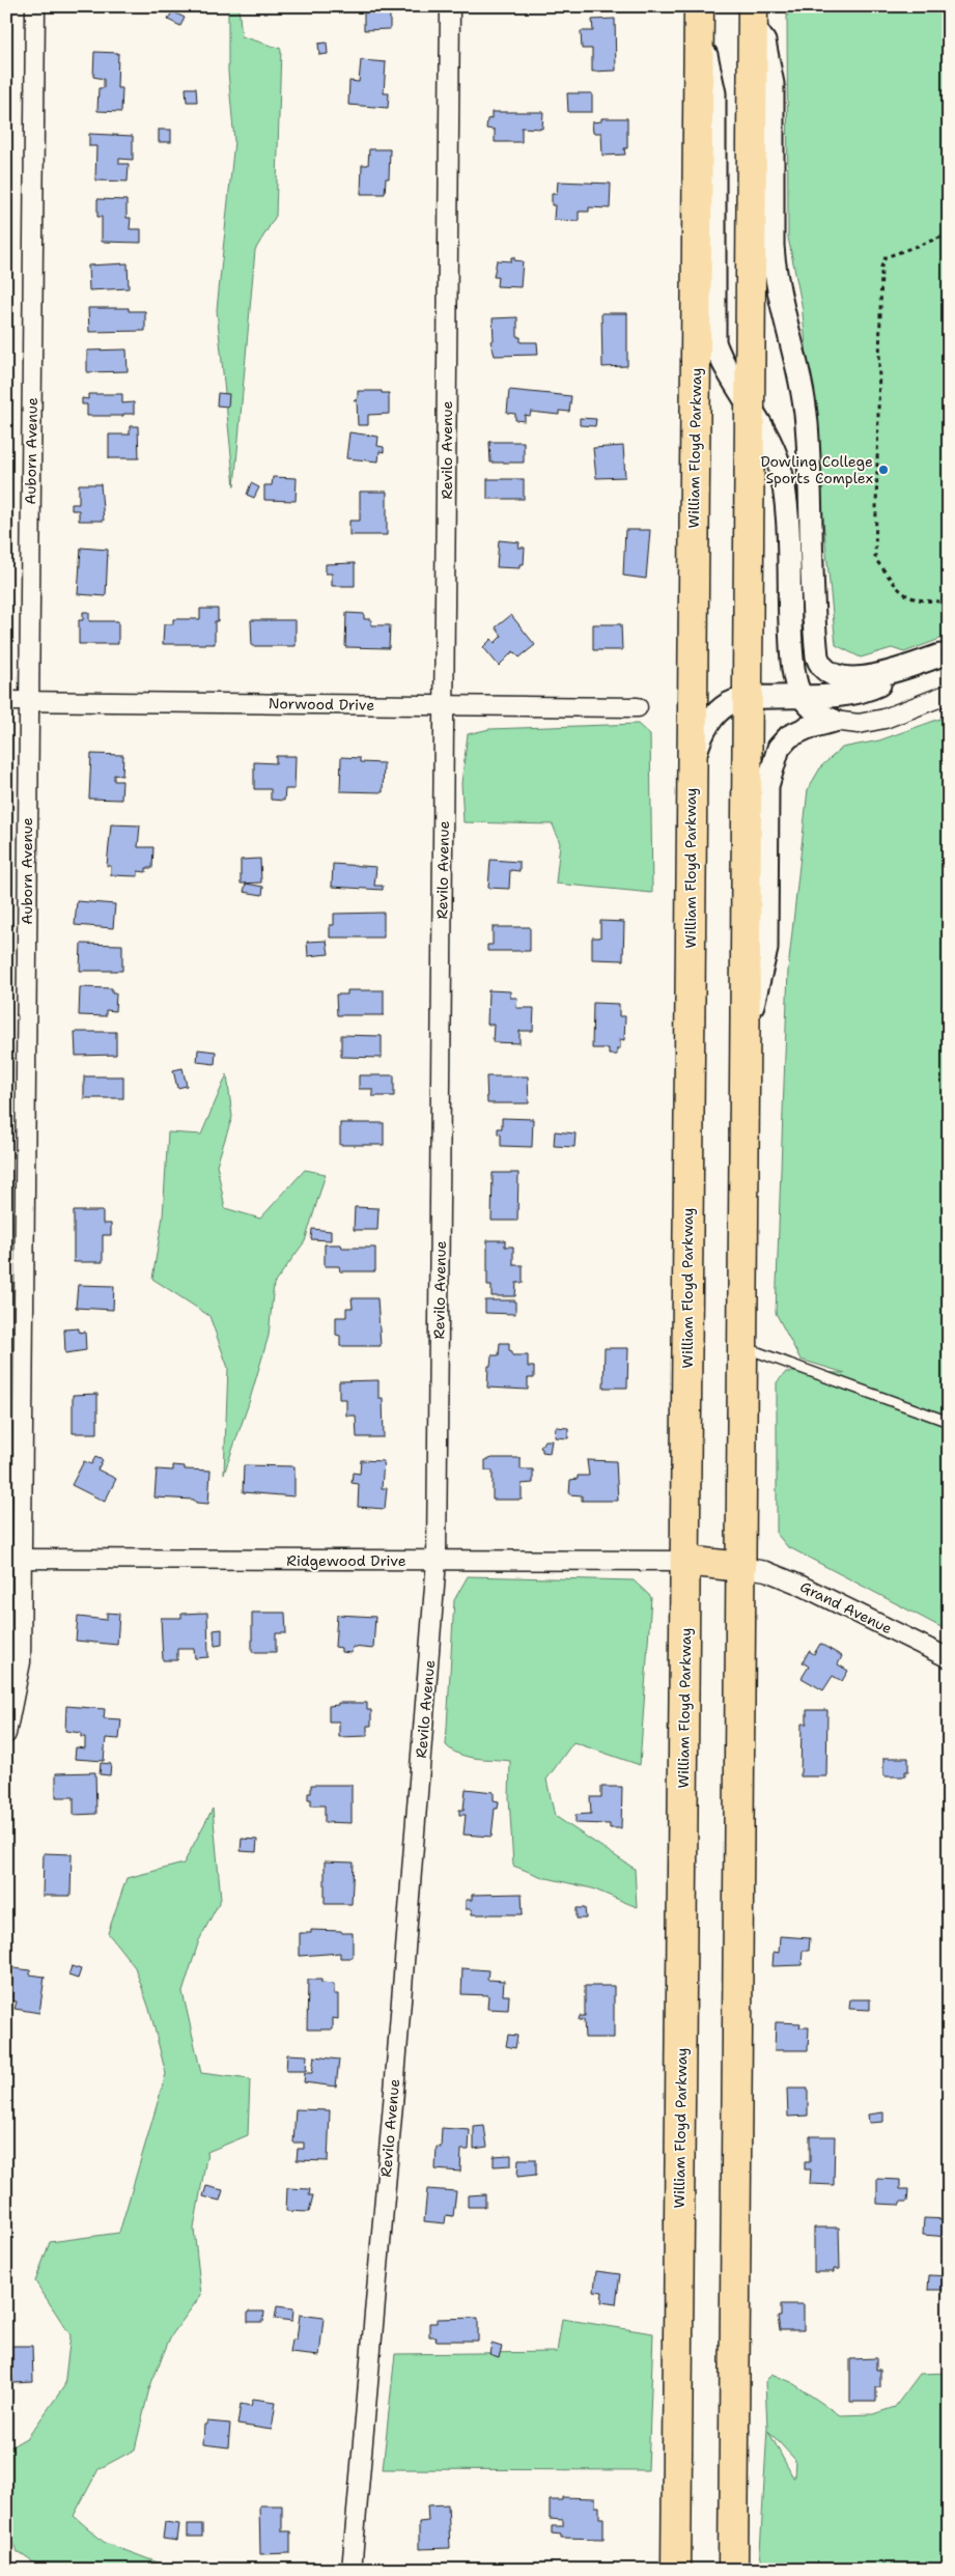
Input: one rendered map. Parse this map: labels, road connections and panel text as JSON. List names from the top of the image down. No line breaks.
{"streets":{"highway":["William Floyd Parkway"],"street":["Revilo Avenue","Auborn Avenue","Norwood Drive","Ridgewood Drive","Grand Avenue"]},"crossings":[["William Floyd Parkway","Ridgewood Drive"],["Revilo Avenue","Norwood Drive"],["Revilo Avenue","Ridgewood Drive"],["Auborn Avenue","Norwood Drive"],["Auborn Avenue","Ridgewood Drive"]],"places":["Dowling College Sports Complex"]}
